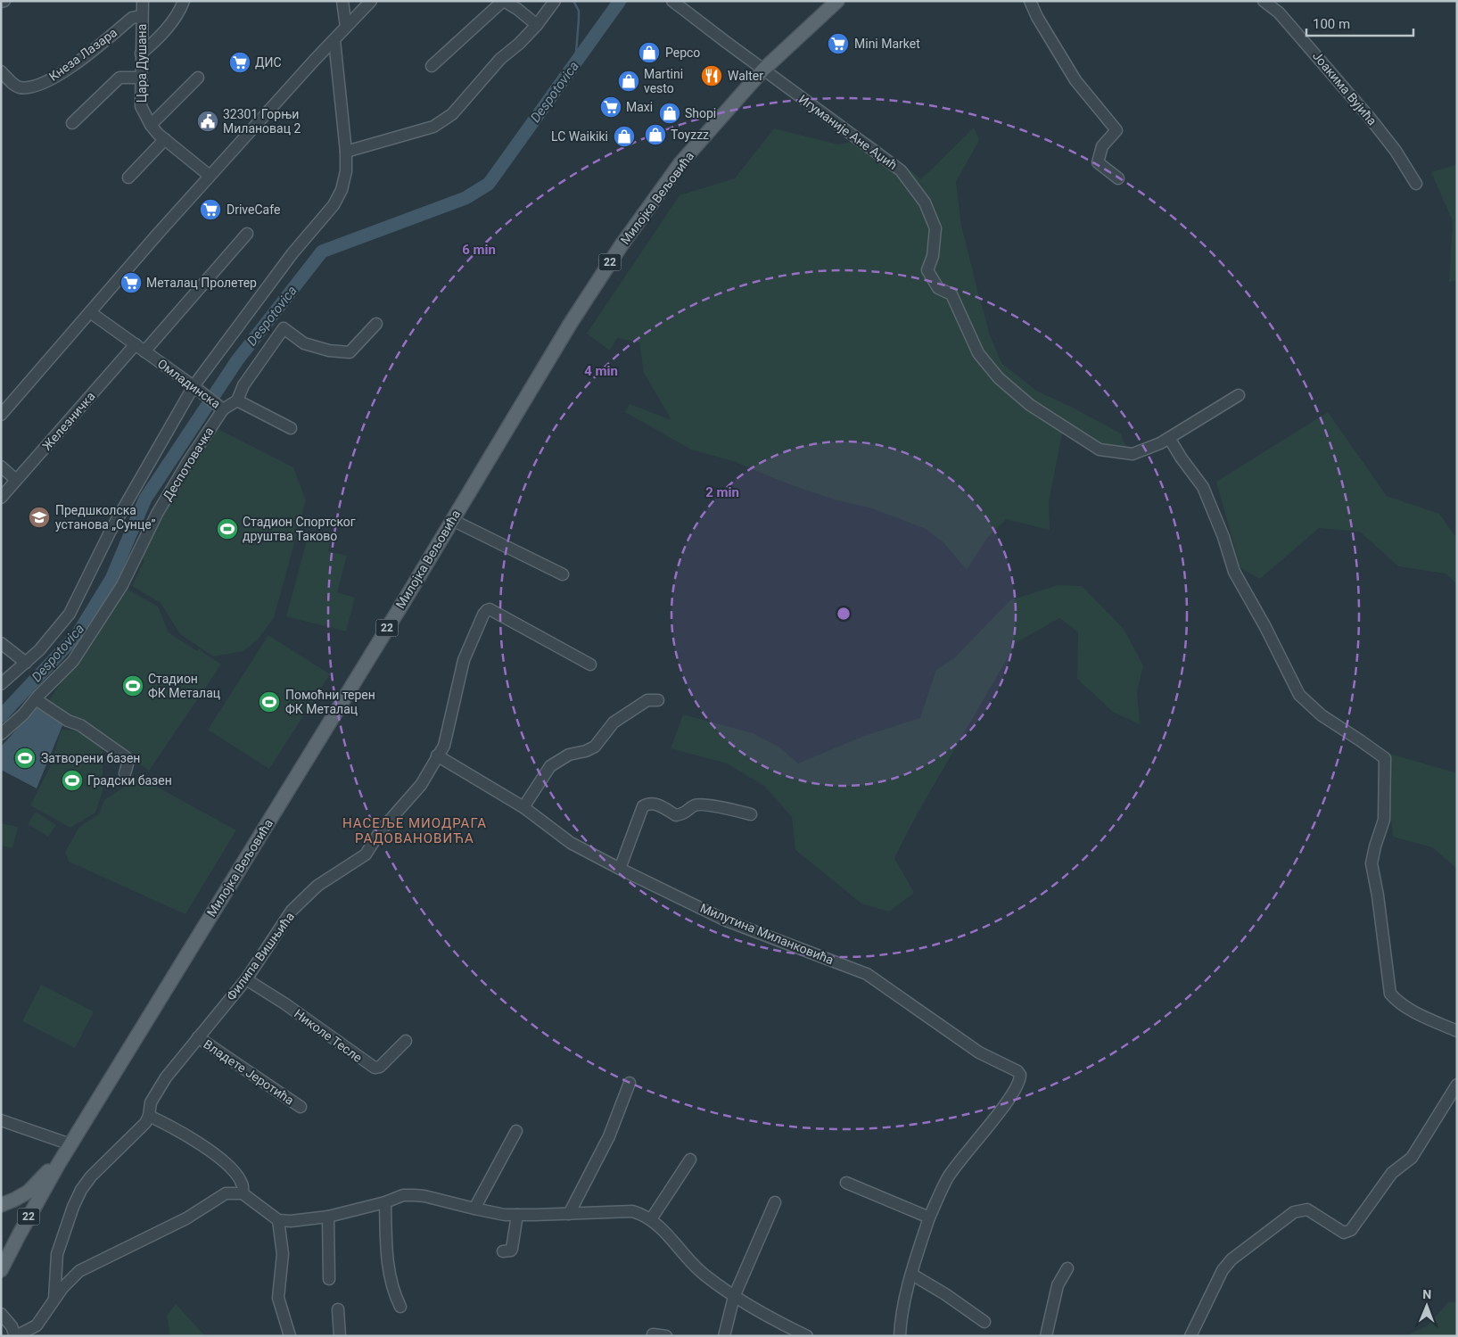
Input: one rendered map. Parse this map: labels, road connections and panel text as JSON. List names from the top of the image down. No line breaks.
{"streets":{"main road":["Милојка Вељовића","22"],"street":["Кнеза Лазара","Цара Душана","Јоакима Вујића","Игуманије Ане Аџић","Омладинска","Железничка","Деспотовачка","Милутина Миланковића","Филипа Вишњића","Николе Тесле","Владете Јеротића"]},"crossings":[["Кнеза Лазара","Цара Душана"],["Игуманије Ане Аџић","Милојка Вељовића"],["Омладинска","Железничка"],["Омладинска","Деспотовачка"],["Милутина Миланковића","Филипа Вишњића"],["Филипа Вишњића","Николе Тесле"],["Филипа Вишњића","Владете Јеротића"]],"districts":["НАСЕЉЕ МИОДРАГА РАДОВАНОВИЋА"],"water":["Despotovica"],"places":{"supermarket":["Mini Market","ДИС","Maxi","DriveCafe","Металац Пролетер"],"shop":["Pepco","Martini vesto","Shopi","Toyzzz","LC Waikiki"],"restaurant":["Walter"],"public building":["32301 Горњи Милановац 2"],"school or university":["Предшколска установа „Сунце”"],"sports":["Стадион Спортског друштва Таково","Стадион ФК Металац","Помоћни терен ФК Металац","Затворени базен","Градски базен"]},"scale_bar":"100 m","north":"top","rings":["6 min","4 min","2 min"]}
